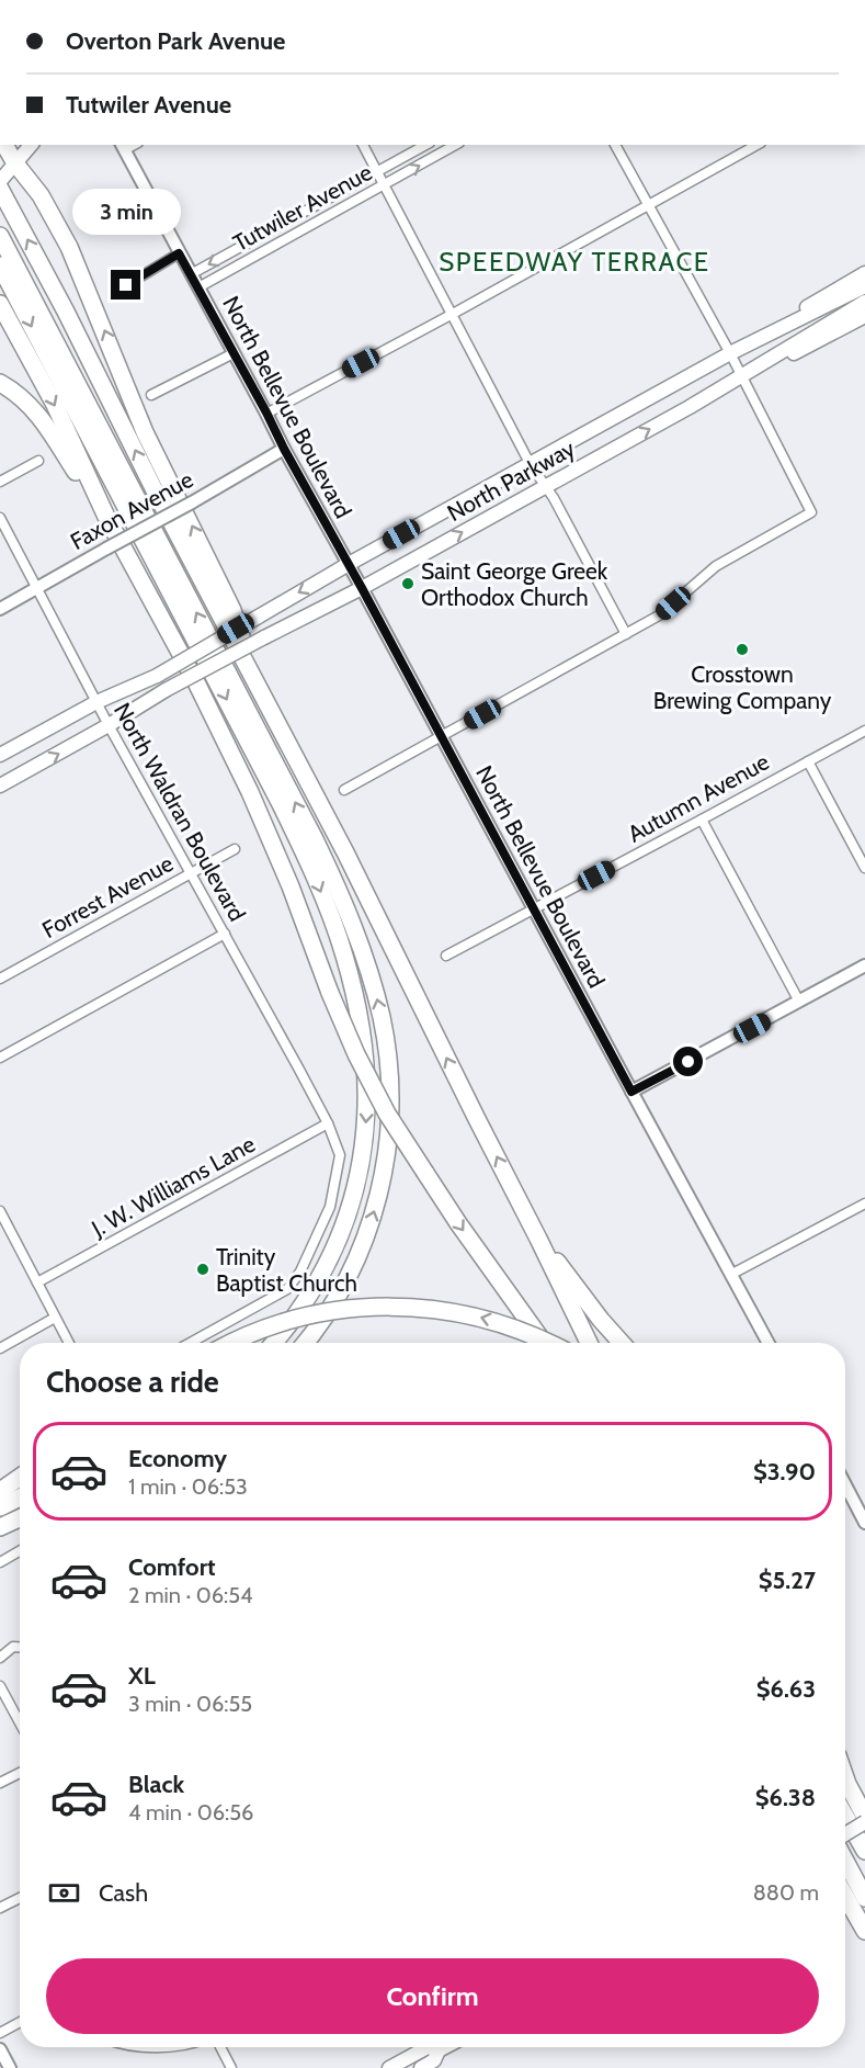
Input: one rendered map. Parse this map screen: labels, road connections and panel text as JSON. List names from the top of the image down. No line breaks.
{"streets":{"main road":["North Parkway"],"street":["Tutwiler Avenue","North Bellevue Boulevard","Faxon Avenue","Autumn Avenue","North Waldran Boulevard","Forrest Avenue","J. W. Williams Lane"]},"crossings":[["Tutwiler Avenue","North Bellevue Boulevard"],["North Bellevue Boulevard","North Parkway"],["North Bellevue Boulevard","Faxon Avenue"],["North Bellevue Boulevard","Autumn Avenue"],["North Parkway","North Waldran Boulevard"],["Faxon Avenue","North Waldran Boulevard"],["North Waldran Boulevard","Forrest Avenue"],["North Waldran Boulevard","J. W. Williams Lane"]],"districts":["SPEEDWAY TERRACE"],"places":["Saint George Greek Orthodox Church","Crosstown Brewing Company","Trinity Baptist Church"],"page":{"banner":["Overton Park Avenue","Tutwiler Avenue"],"bubble":"3 min","heading":"Choose a ride","list":[{"name":"Economy","note":"1 min · 06:53","value":"$3.90"},{"name":"Comfort","note":"2 min · 06:54","value":"$5.27"},{"name":"XL","note":"3 min · 06:55","value":"$6.63"},{"name":"Black","note":"4 min · 06:56","value":"$6.38"}],"pay":["Cash","880 m"],"buttons":"Confirm"}}
